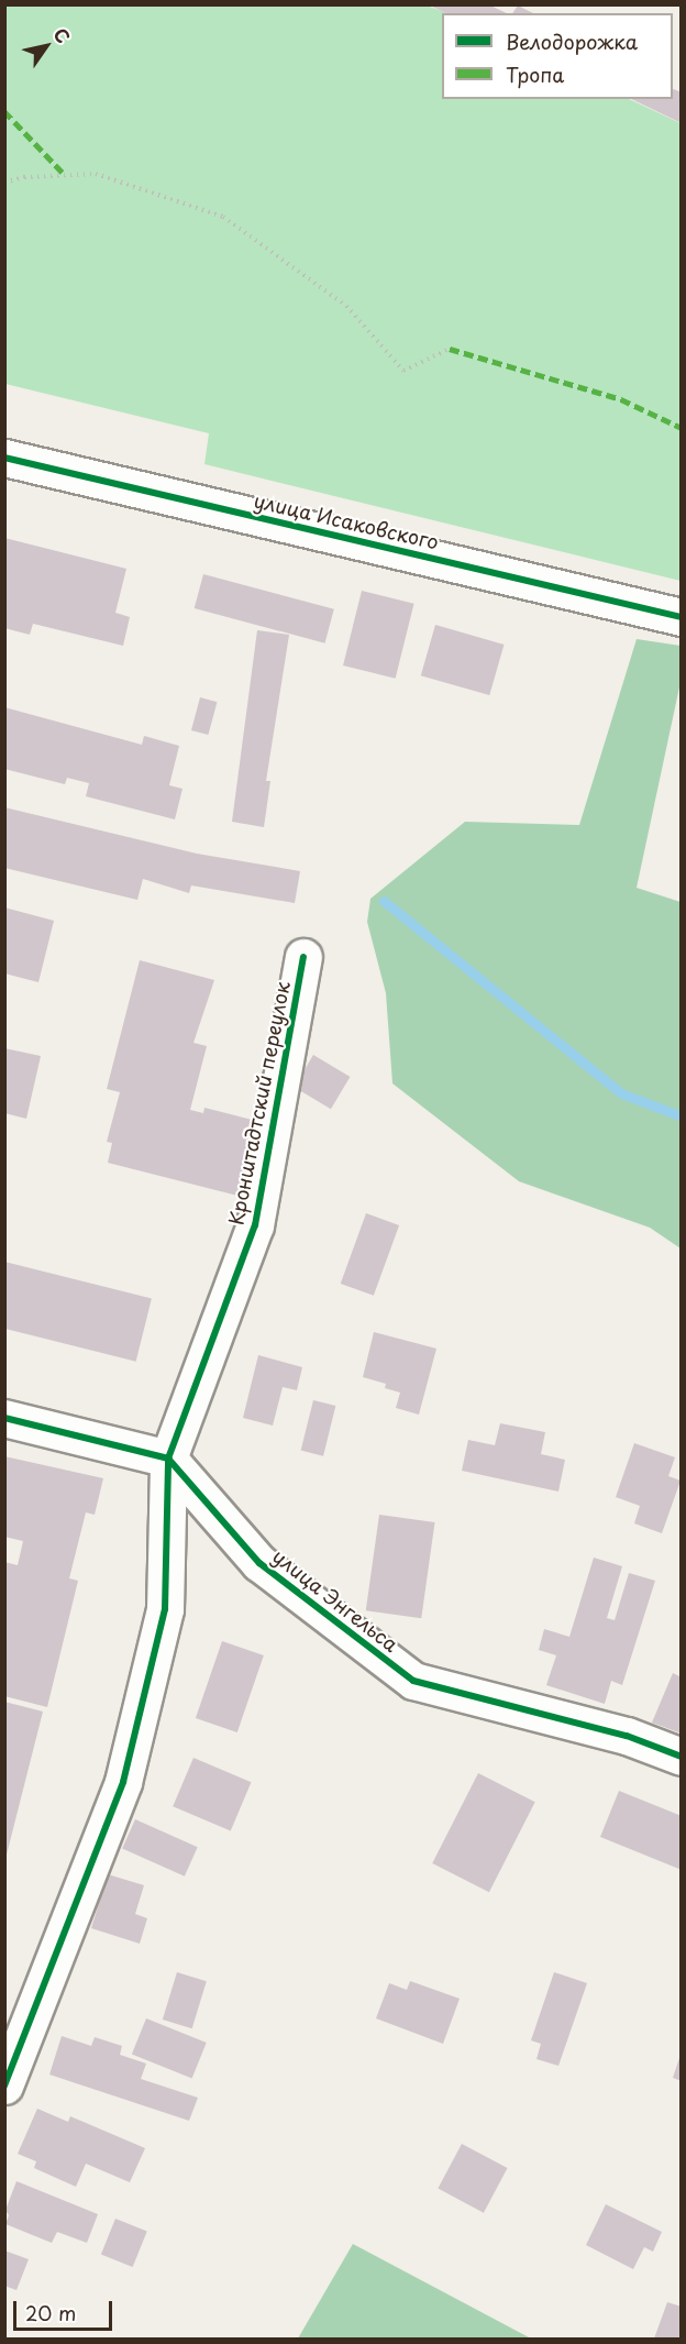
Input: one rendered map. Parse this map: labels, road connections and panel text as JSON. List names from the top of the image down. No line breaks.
{"streets":{"street":["улица Исаковского","Кронштадтский переулок","улица Энгельса"]},"crossings":[["Кронштадтский переулок","улица Энгельса"]],"legend":["Велодорожка","Тропа"],"scale_bar":"20 m","north":"top right"}
